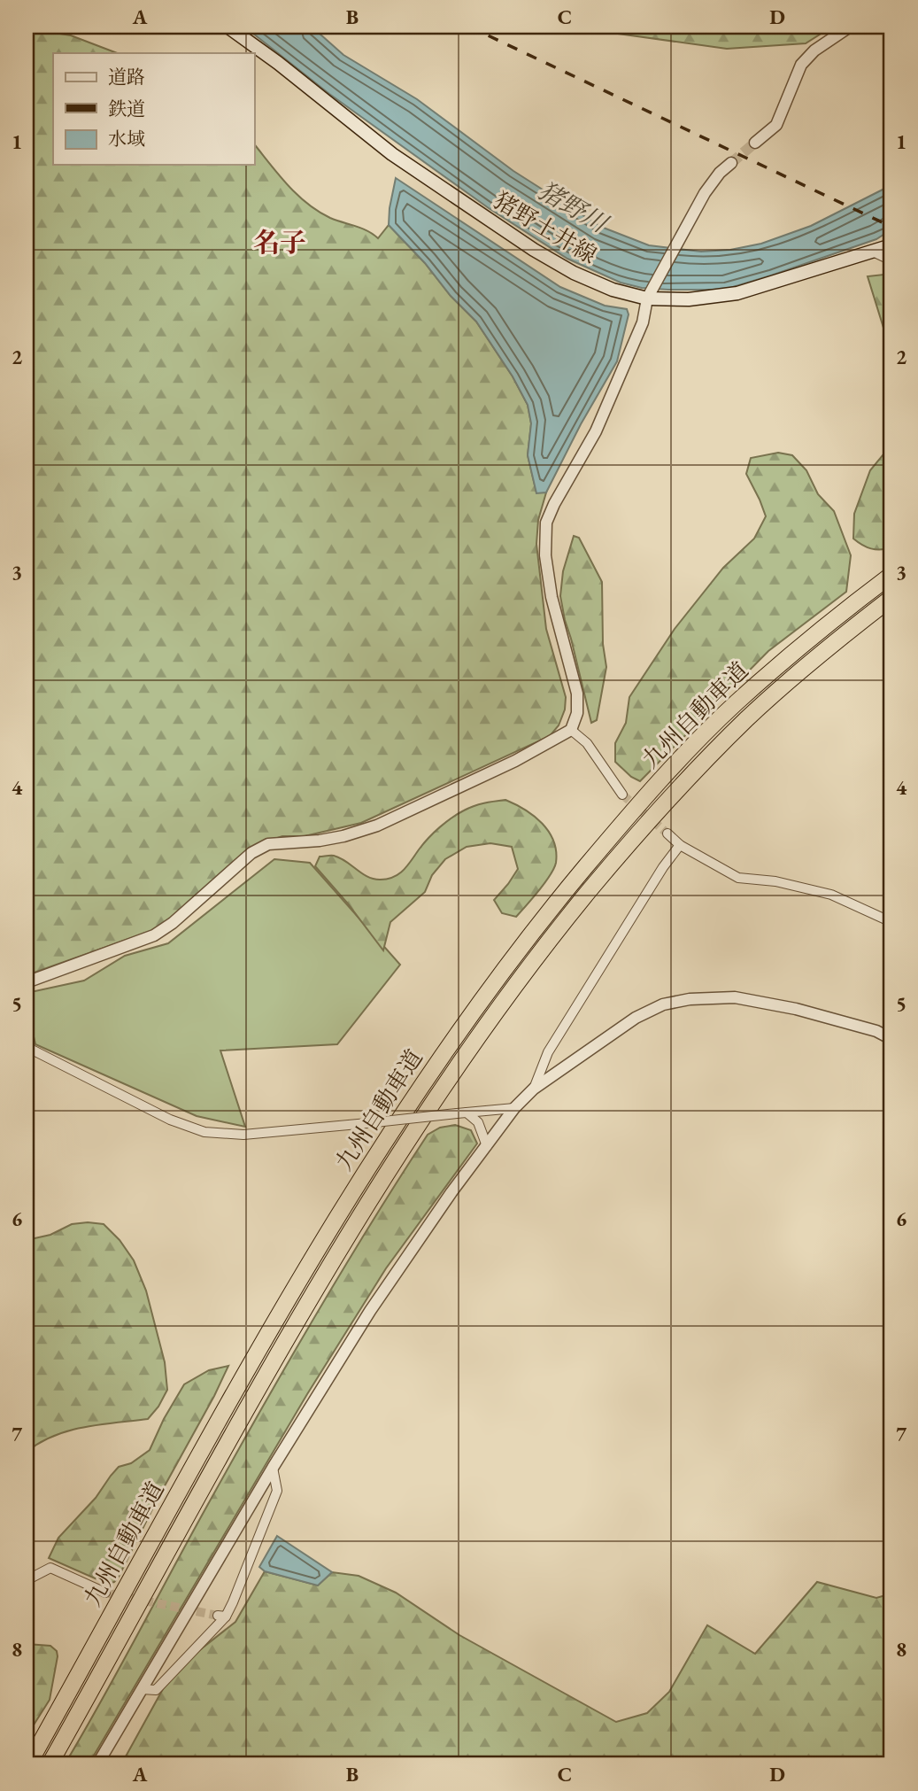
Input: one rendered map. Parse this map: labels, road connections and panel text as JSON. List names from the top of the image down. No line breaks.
{"streets":{"highway":["九州自動車道"],"main road":["猪野土井線"]},"districts":["名子"],"water":["猪野川"],"legend":["道路","鉄道","水域"],"grid":{"columns":["A","B","C","D"],"rows":["1","2","3","4","5","6","7","8"]}}
